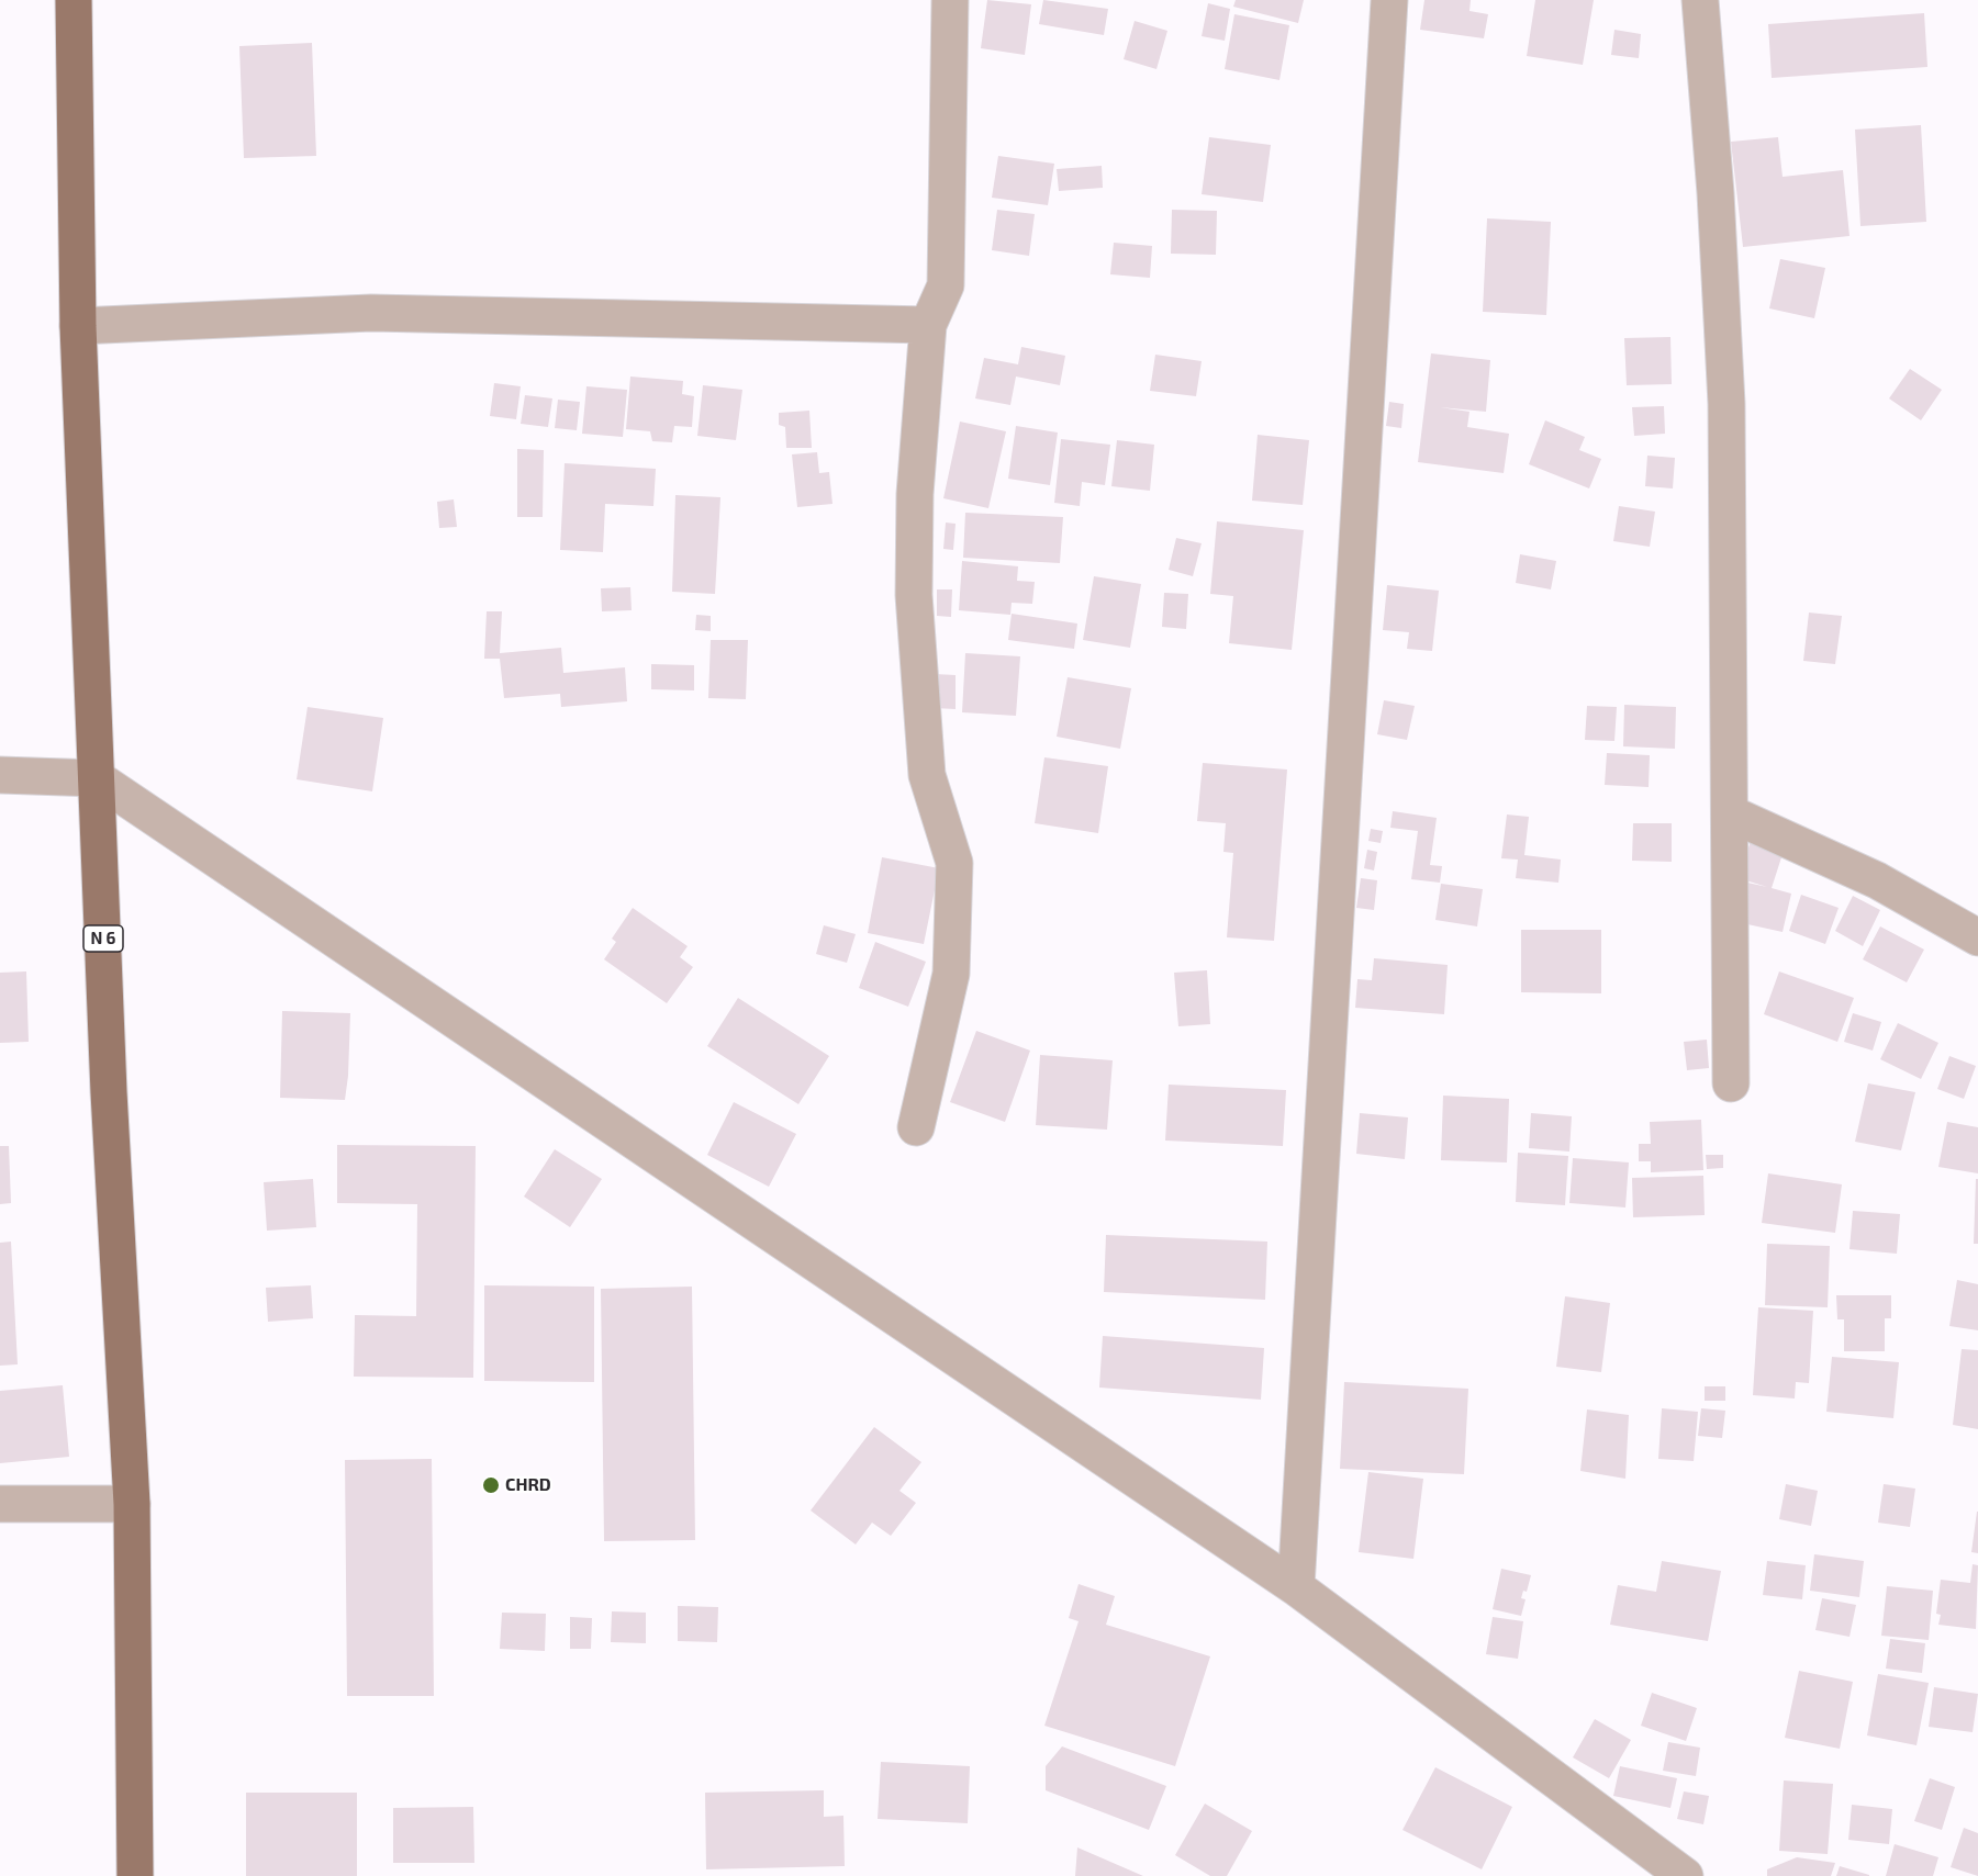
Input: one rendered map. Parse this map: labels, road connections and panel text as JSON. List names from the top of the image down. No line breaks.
{"streets":{"main road":["N 6"]},"places":["CHRD"]}
